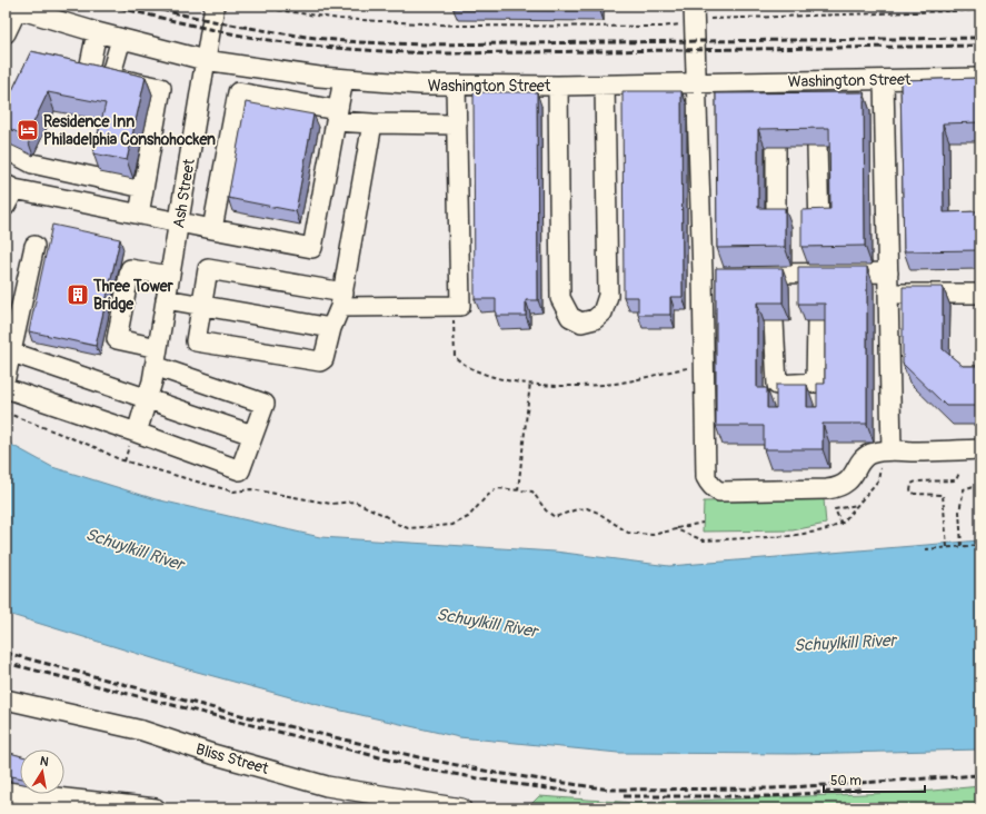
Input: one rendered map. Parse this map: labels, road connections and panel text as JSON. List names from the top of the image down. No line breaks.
{"streets":{"street":["Washington Street","Ash Street","Bliss Street"]},"crossings":[["Washington Street","Ash Street"]],"water":["Schuylkill River"],"places":{"hotel":["Residence Inn Philadelphia Conshohocken"],"building":["Three Tower Bridge"]},"scale_bar":"50 m","north":"top"}
